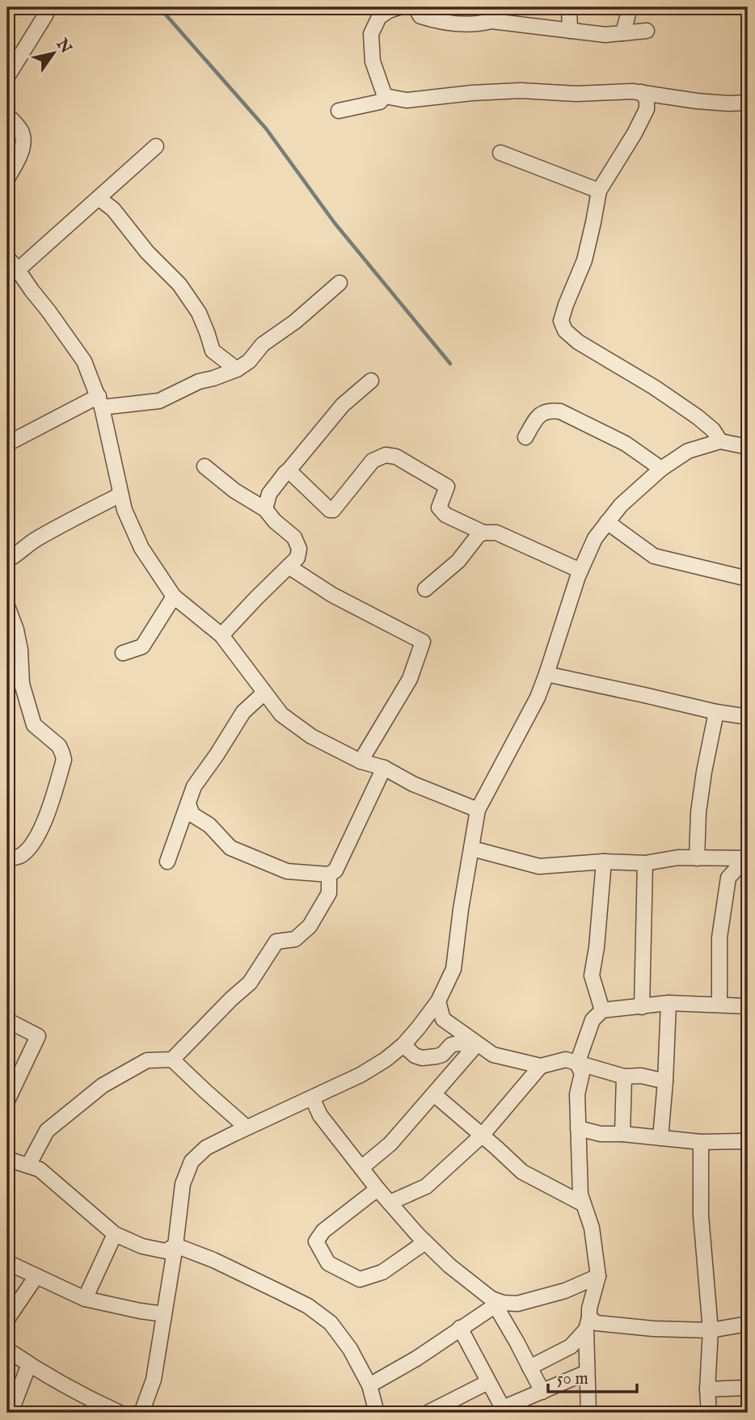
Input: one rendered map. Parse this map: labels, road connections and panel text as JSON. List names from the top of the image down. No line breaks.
{"scale_bar":"50 m","north":"top right"}
